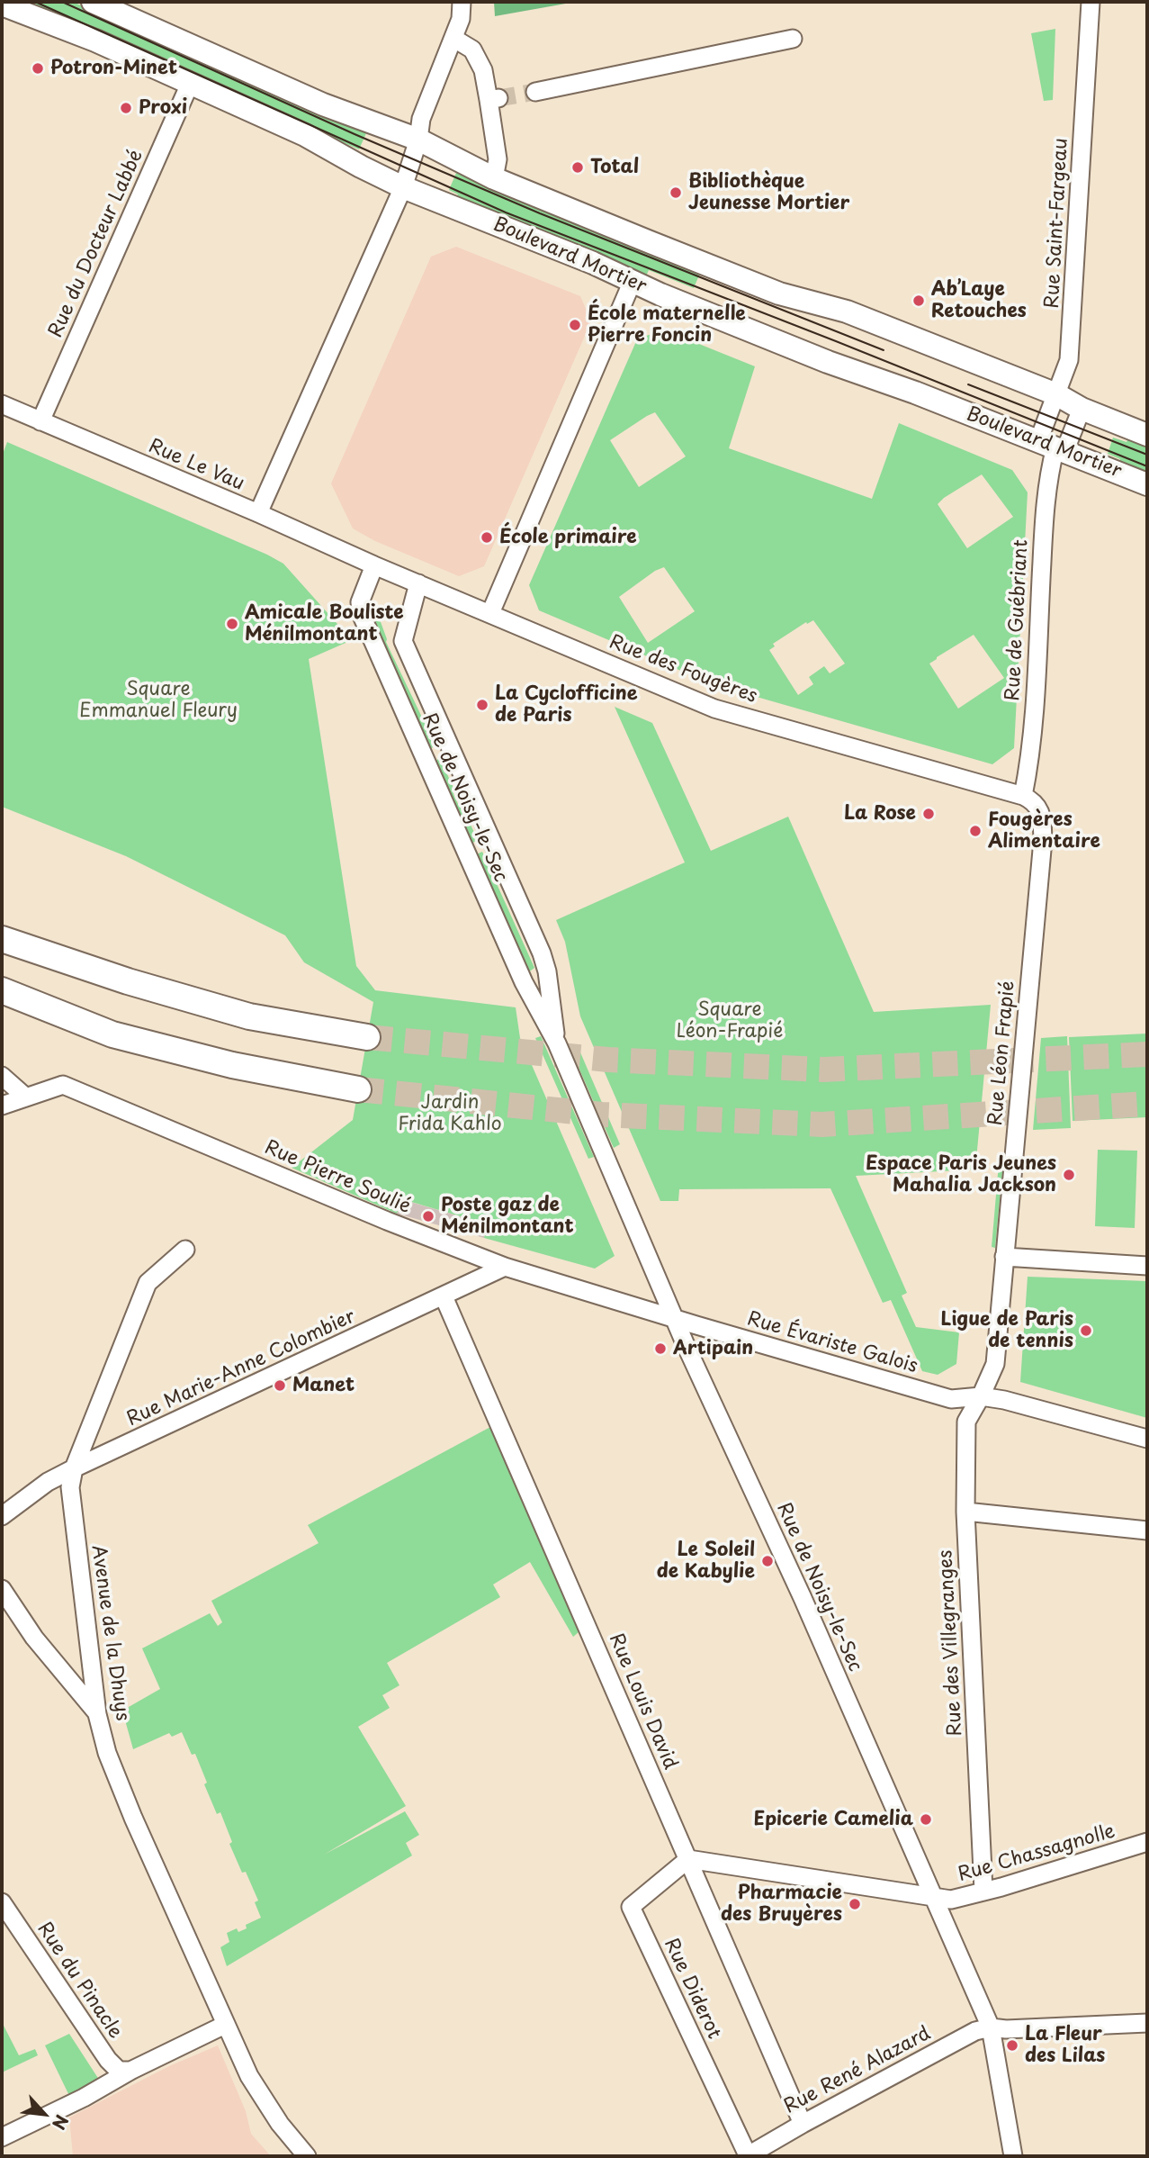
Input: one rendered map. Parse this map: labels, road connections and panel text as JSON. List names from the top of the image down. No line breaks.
{"streets":{"main road":["Boulevard Mortier"],"street":["Rue Saint-Fargeau","Rue du Docteur Labbé","Rue Le Vau","Rue de Guébriant","Rue des Fougères","Rue de Noisy-le-Sec","Rue Léon Frapié","Rue Pierre Soulié","Rue Évariste Galois","Rue Marie-Anne Colombier","Avenue de la Dhuys","Rue des Villegranges","Rue Louis David","Rue Chassagnolle","Rue du Pinacle","Rue Diderot","Rue René Alazard"]},"crossings":[["Rue Saint-Fargeau","Boulevard Mortier"],["Rue Saint-Fargeau","Rue de Guébriant"],["Rue du Docteur Labbé","Boulevard Mortier"],["Rue du Docteur Labbé","Rue Le Vau"],["Boulevard Mortier","Rue de Guébriant"],["Rue Le Vau","Rue des Fougères"],["Rue Le Vau","Rue de Noisy-le-Sec"],["Rue de Guébriant","Rue des Fougères"],["Rue de Guébriant","Rue Léon Frapié"],["Rue des Fougères","Rue de Noisy-le-Sec"],["Rue des Fougères","Rue Léon Frapié"],["Rue de Noisy-le-Sec","Rue Pierre Soulié"],["Rue de Noisy-le-Sec","Rue Évariste Galois"],["Rue de Noisy-le-Sec","Rue Chassagnolle"],["Rue de Noisy-le-Sec","Rue René Alazard"],["Rue Léon Frapié","Rue Évariste Galois"],["Rue Léon Frapié","Rue des Villegranges"],["Rue Pierre Soulié","Rue Évariste Galois"],["Rue Pierre Soulié","Rue Marie-Anne Colombier"],["Rue Évariste Galois","Rue des Villegranges"],["Rue Marie-Anne Colombier","Avenue de la Dhuys"],["Rue Marie-Anne Colombier","Rue Louis David"],["Rue des Villegranges","Rue Chassagnolle"],["Rue Louis David","Rue Chassagnolle"],["Rue Louis David","Rue Diderot"],["Rue Louis David","Rue René Alazard"],["Rue Chassagnolle","Rue Diderot"],["Rue Diderot","Rue René Alazard"]],"parks":["Square Emmanuel Fleury","Square Léon-Frapié","Jardin Frida Kahlo"],"places":["Potron-Minet","Proxi","Total","Bibliothèque Jeunesse Mortier","Ab’Laye Retouches","École maternelle Pierre Foncin","École primaire","Amicale Bouliste Ménilmontant","La Cyclofficine de Paris","La Rose","Fougères Alimentaire","Espace Paris Jeunes Mahalia Jackson","Poste gaz de Ménilmontant","Ligue de Paris de tennis","Artipain","Manet","Le Soleil de Kabylie","Epicerie Camelia","Pharmacie des Bruyères","La Fleur des Lilas"],"north":"bottom right"}
